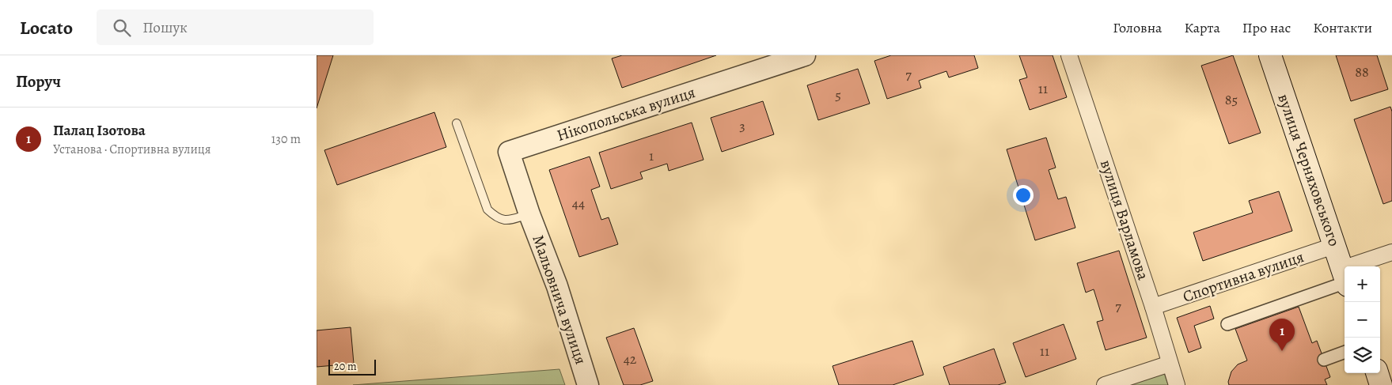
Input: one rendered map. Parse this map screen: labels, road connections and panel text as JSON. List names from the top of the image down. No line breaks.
{"streets":{"main road":["вулиця Черняховського"],"street":["Нікопольська вулиця","вулиця Варламова","Спортивна вулиця","Мальовнича вулиця"]},"crossings":[["Нікопольська вулиця","Мальовнича вулиця"],["вулиця Черняховського","Спортивна вулиця"],["вулиця Варламова","Спортивна вулиця"]],"house_numbers":["88","7","11","5","85","3","1","44","7","11","42"],"scale_bar":"20 m","page":{"header":"Locato","search":"Пошук","nav":["Головна","Карта","Про нас","Контакти"],"heading":"Поруч","list":[{"mark":"1","name":"Палац Ізотова","note":"Установа · Спортивна вулиця","value":"130 m"}],"map_buttons":["+","−"],"pins":"1","scale":"20 m"}}
